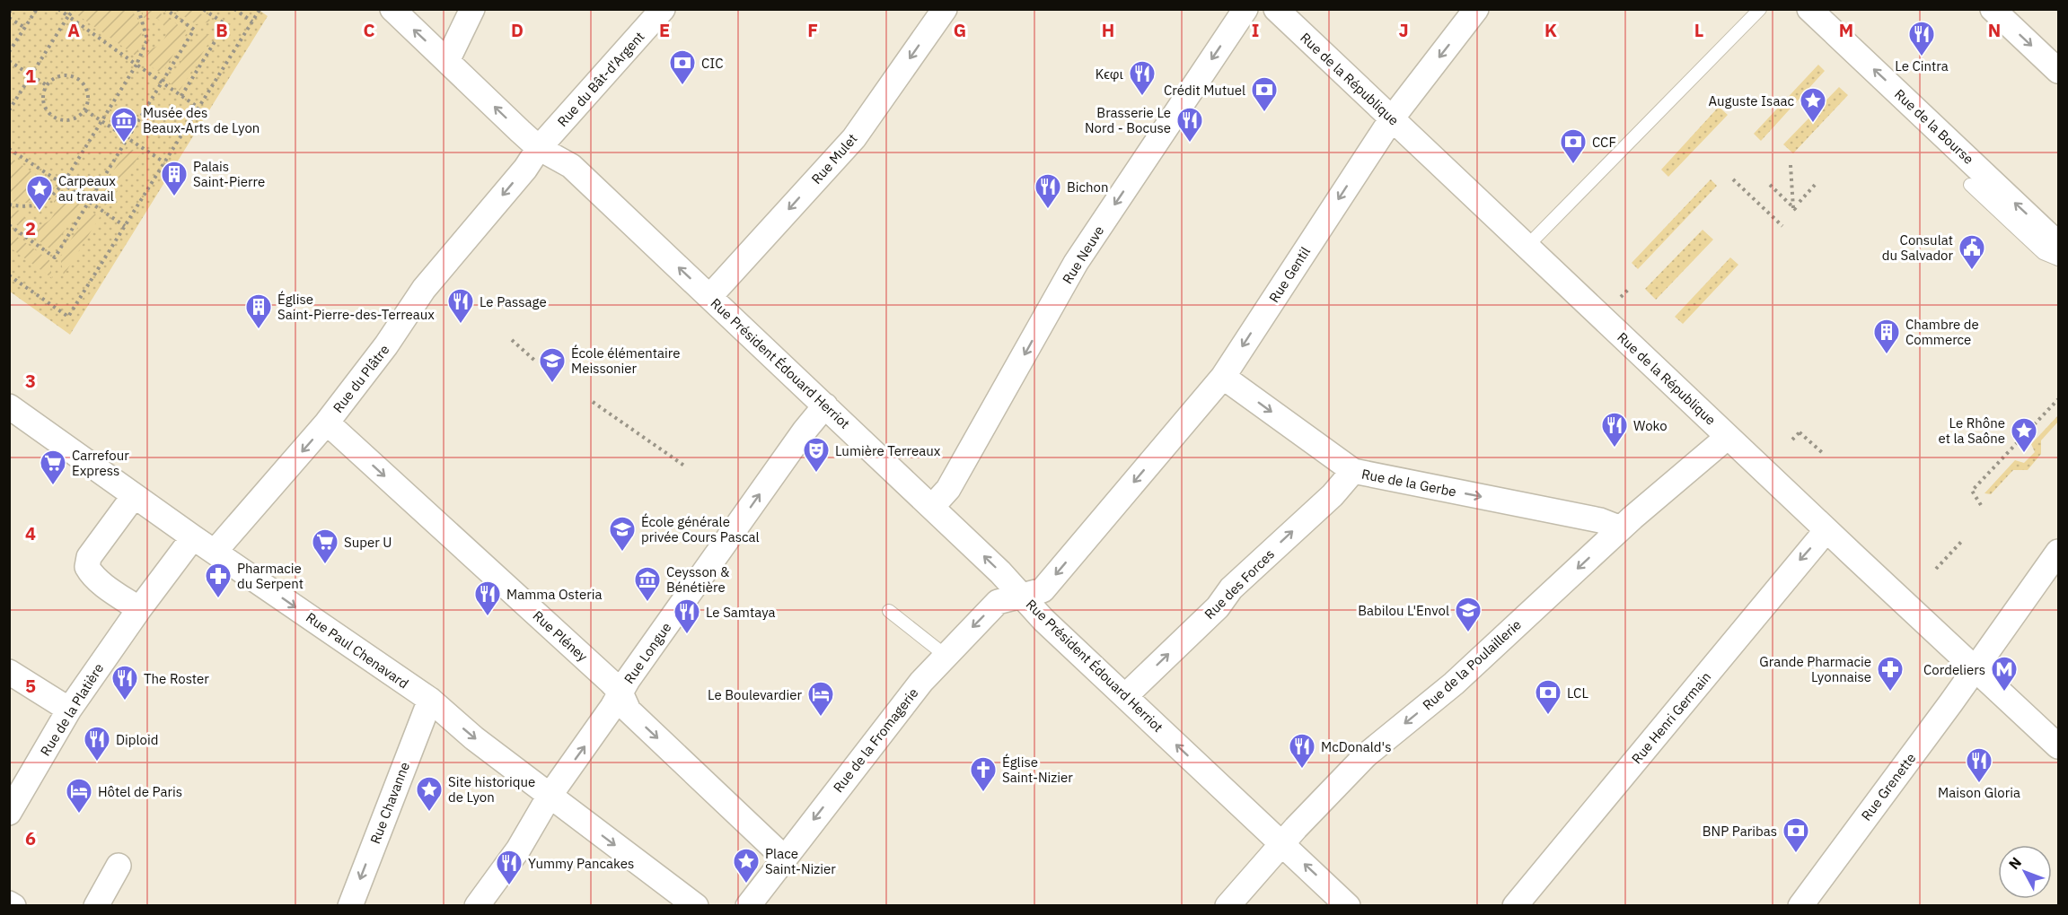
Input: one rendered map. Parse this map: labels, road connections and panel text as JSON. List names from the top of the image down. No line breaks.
{"streets":{"street":["Rue du Bât-d'Argent","Rue de la République","Rue de la Bourse","Rue Mulet","Rue Neuve","Rue Gentil","Rue Président Édouard Herriot","Rue du Plâtre","Rue de la Gerbe","Rue des Forces","Rue Pléney","Rue Paul Chenavard","Rue Longue","Rue de la Poulaillerie","Rue de la Platière","Rue Henri Germain","Rue de la Fromagerie","Rue Grenette","Rue Chavanne"]},"crossings":[["Rue du Bât-d'Argent","Rue Président Édouard Herriot"],["Rue du Bât-d'Argent","Rue du Plâtre"],["Rue de la République","Rue Gentil"],["Rue de la République","Rue de la Poulaillerie"],["Rue de la République","Rue Henri Germain"],["Rue de la République","Rue Grenette"],["Rue Mulet","Rue Président Édouard Herriot"],["Rue Neuve","Rue Président Édouard Herriot"],["Rue Gentil","Rue Président Édouard Herriot"],["Rue Gentil","Rue de la Gerbe"],["Rue Gentil","Rue de la Fromagerie"],["Rue Président Édouard Herriot","Rue du Plâtre"],["Rue Président Édouard Herriot","Rue des Forces"],["Rue Président Édouard Herriot","Rue Longue"],["Rue Président Édouard Herriot","Rue de la Poulaillerie"],["Rue Président Édouard Herriot","Rue de la Fromagerie"],["Rue du Plâtre","Rue Pléney"],["Rue du Plâtre","Rue Paul Chenavard"],["Rue de la Gerbe","Rue des Forces"],["Rue de la Gerbe","Rue de la Poulaillerie"],["Rue Pléney","Rue Longue"],["Rue Pléney","Rue de la Fromagerie"],["Rue Paul Chenavard","Rue Longue"],["Rue Paul Chenavard","Rue de la Platière"],["Rue Paul Chenavard","Rue Chavanne"]],"one_way":["Rue de la Bourse","Rue Mulet","Rue Neuve","Rue Gentil","Rue Président Édouard Herriot","Rue du Plâtre","Rue de la Gerbe","Rue des Forces","Rue Pléney","Rue Paul Chenavard","Rue Longue","Rue de la Poulaillerie","Rue Henri Germain","Rue de la Fromagerie","Rue Chavanne"],"places":{"restaurant":["Le Cintra","Κϵφι","Brasserie Le Nord - Bocuse","Bichon","Le Passage","Woko","Mamma Osteria","Le Samtaya","The Roster","Diploid","McDonald's","Maison Gloria","Yummy Pancakes"],"bank":["CIC","Crédit Mutuel","CCF","LCL","BNP Paribas"],"place":["Auguste Isaac","Carpeaux au travail","Le Rhône et la Saône","Site historique de Lyon","Place Saint-Nizier"],"museum":["Musée des Beaux-Arts de Lyon","Ceysson & Bénétière"],"building":["Palais Saint-Pierre","Église Saint-Pierre-des-Terreaux","Chambre de Commerce"],"public building":["Consulat du Salvador"],"school or university":["École élémentaire Meissonier","École générale privée Cours Pascal","Babilou L'Envol"],"theatre":["Lumière Terreaux"],"supermarket":["Carrefour Express","Super U"],"pharmacy":["Pharmacie du Serpent","Grande Pharmacie Lyonnaise"],"metro station":["Cordeliers"],"hotel":["Le Boulevardier","Hôtel de Paris"],"church":["Église Saint-Nizier"]},"north":"top left","grid":{"columns":["A","B","C","D","E","F","G","H","I","J","K","L","M","N"],"rows":["1","2","3","4","5","6"]}}
